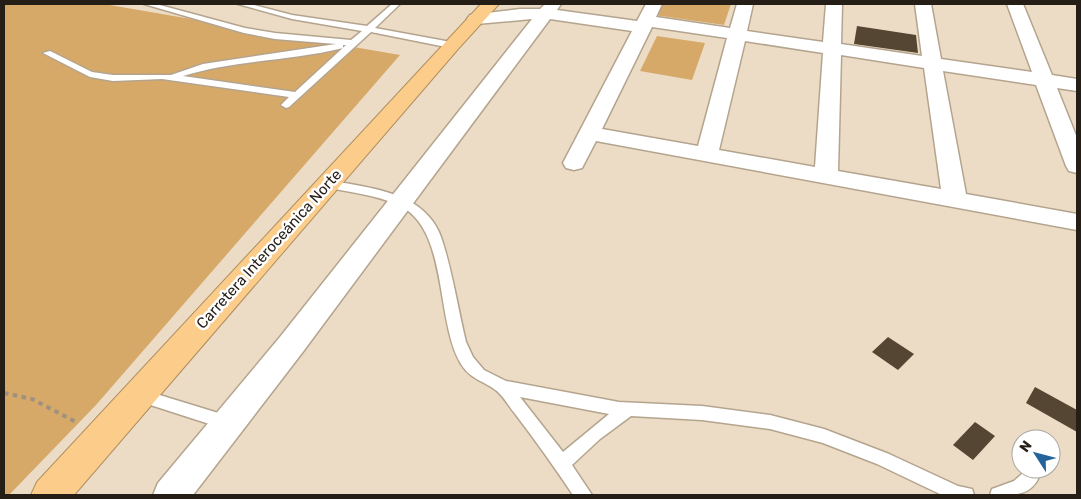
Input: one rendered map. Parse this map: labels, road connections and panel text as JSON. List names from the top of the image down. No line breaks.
{"streets":{"highway":["Carretera Interoceánica Norte"]},"north":"top left"}
